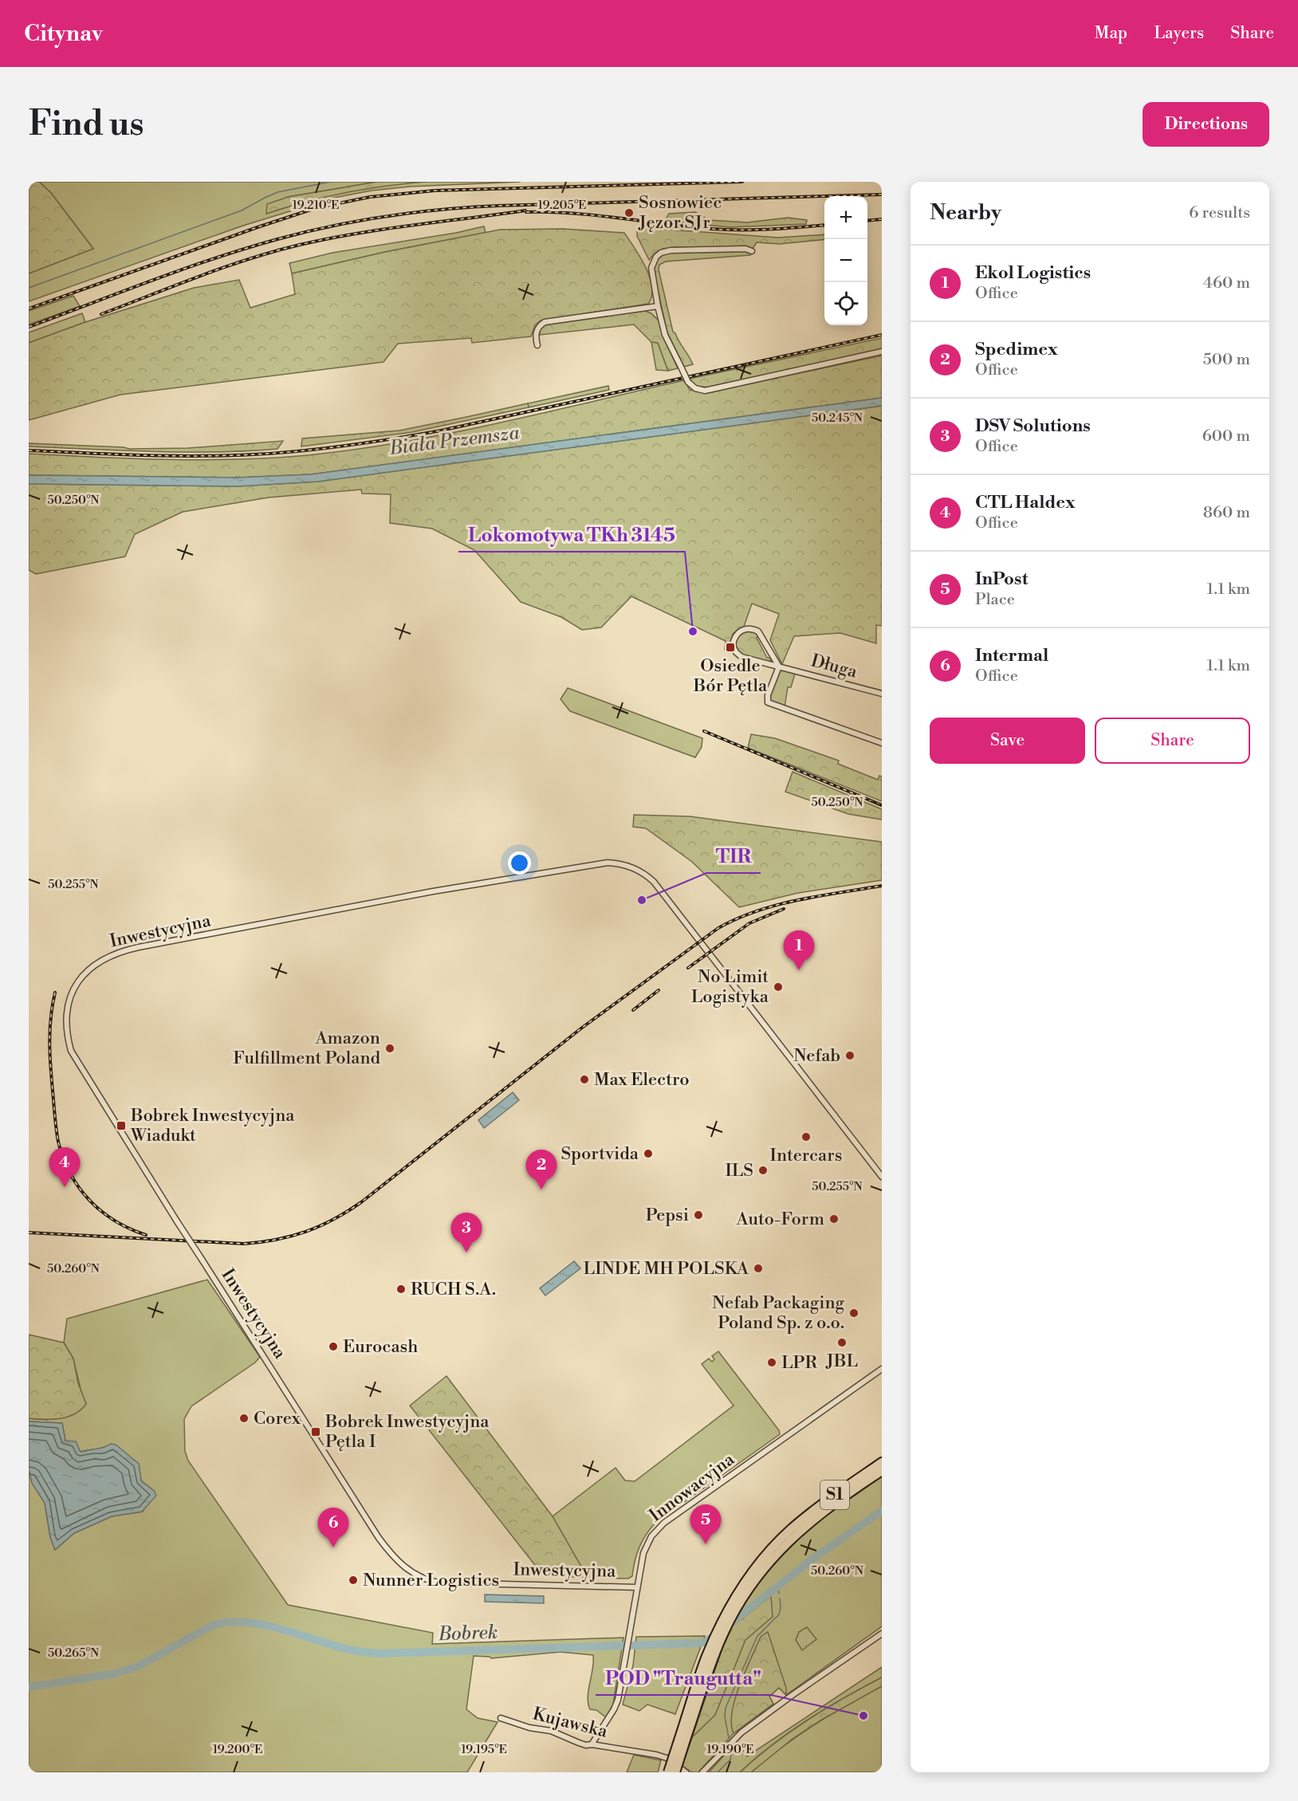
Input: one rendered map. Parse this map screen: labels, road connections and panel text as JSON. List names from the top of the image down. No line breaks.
{"streets":{"highway":["S1"],"street":["Długa","Inwestycyjna","Innowacyjna","Kujawska"]},"crossings":[["Inwestycyjna","Innowacyjna"],["Innowacyjna","Kujawska"]],"water":["Biała Przemsza","Bobrek"],"places":{"other":["Sosnowiec Jęzor SJr","Lokomotywa TKh 3145","TIR","No Limit Logistyka","Amazon Fulfillment Poland","Nefab","Max Electro","Intercars","Sportvida","ILS","Pepsi","Auto-Form","LINDE MH POLSKA","RUCH S.A.","Nefab Packaging Poland Sp. z o.o.","JBL","Eurocash","LPR","Corex","Nunner Logistics","POD \"Traugutta\""],"transit":["Osiedle Bór Pętla","Bobrek Inwestycyjna Wiadukt","Bobrek Inwestycyjna Pętla I"]},"page":{"header":"Citynav","nav":["Map","Layers","Share"],"buttons":["Directions",["Save","Share"]],"title":"Find us","heading":["Nearby","6 results"],"map_buttons":["+","−"],"list":[{"mark":"1","name":"Ekol Logistics","note":"Office","value":"460 m"},{"mark":"2","name":"Spedimex","note":"Office","value":"500 m"},{"mark":"3","name":"DSV Solutions","note":"Office","value":"600 m"},{"mark":"4","name":"CTL Haldex","note":"Office","value":"860 m"},{"mark":"5","name":"InPost","note":"Place","value":"1.1 km"},{"mark":"6","name":"Intermal","note":"Office","value":"1.1 km"}],"pins":["1","4","2","3","5","6"]},"coordinates":["19.210°E","19.205°E","50.245°N","50.250°N","50.255°N","50.260°N","50.265°N","19.200°E","19.195°E","19.190°E"]}
